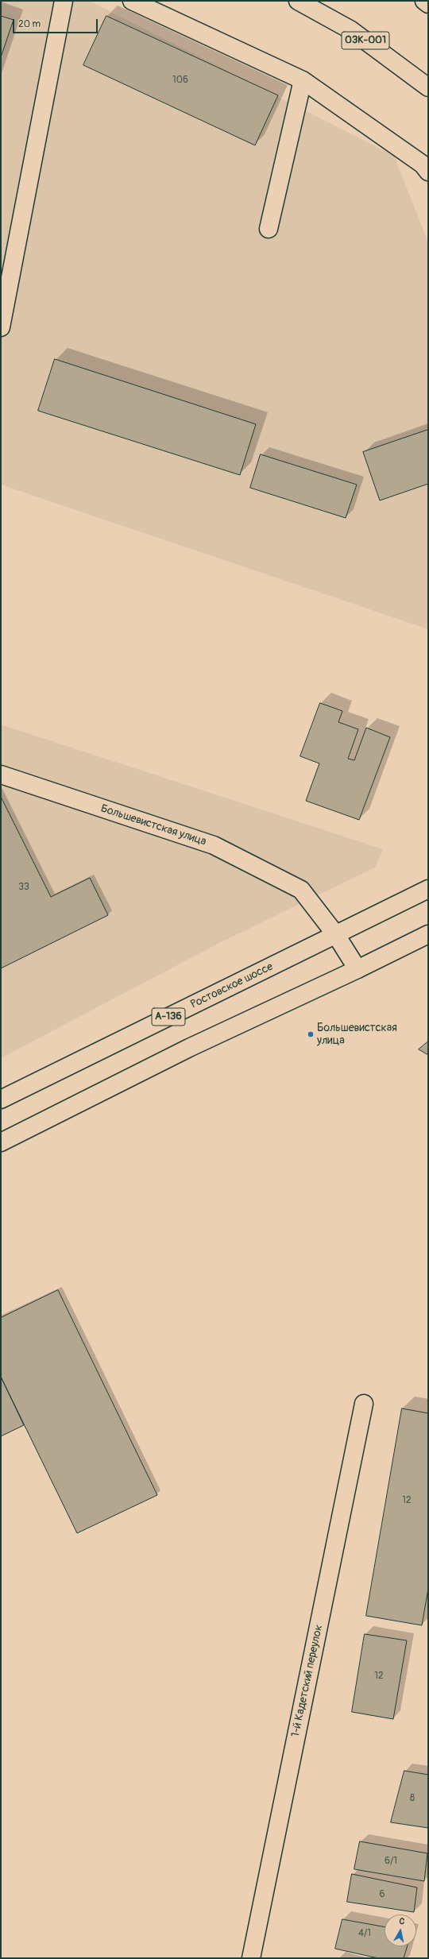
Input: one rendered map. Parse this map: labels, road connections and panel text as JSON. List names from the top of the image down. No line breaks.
{"streets":{"main road":["03К-001","Большевистская улица","Ростовское шоссе","А-136","1-й Кадетский переулок"]},"crossings":[["Большевистская улица","Ростовское шоссе"]],"places":["Большевистская улица"],"house_numbers":["106","33","12","12","8","6/1","6","4/1"],"scale_bar":"20 m","north":"top"}
